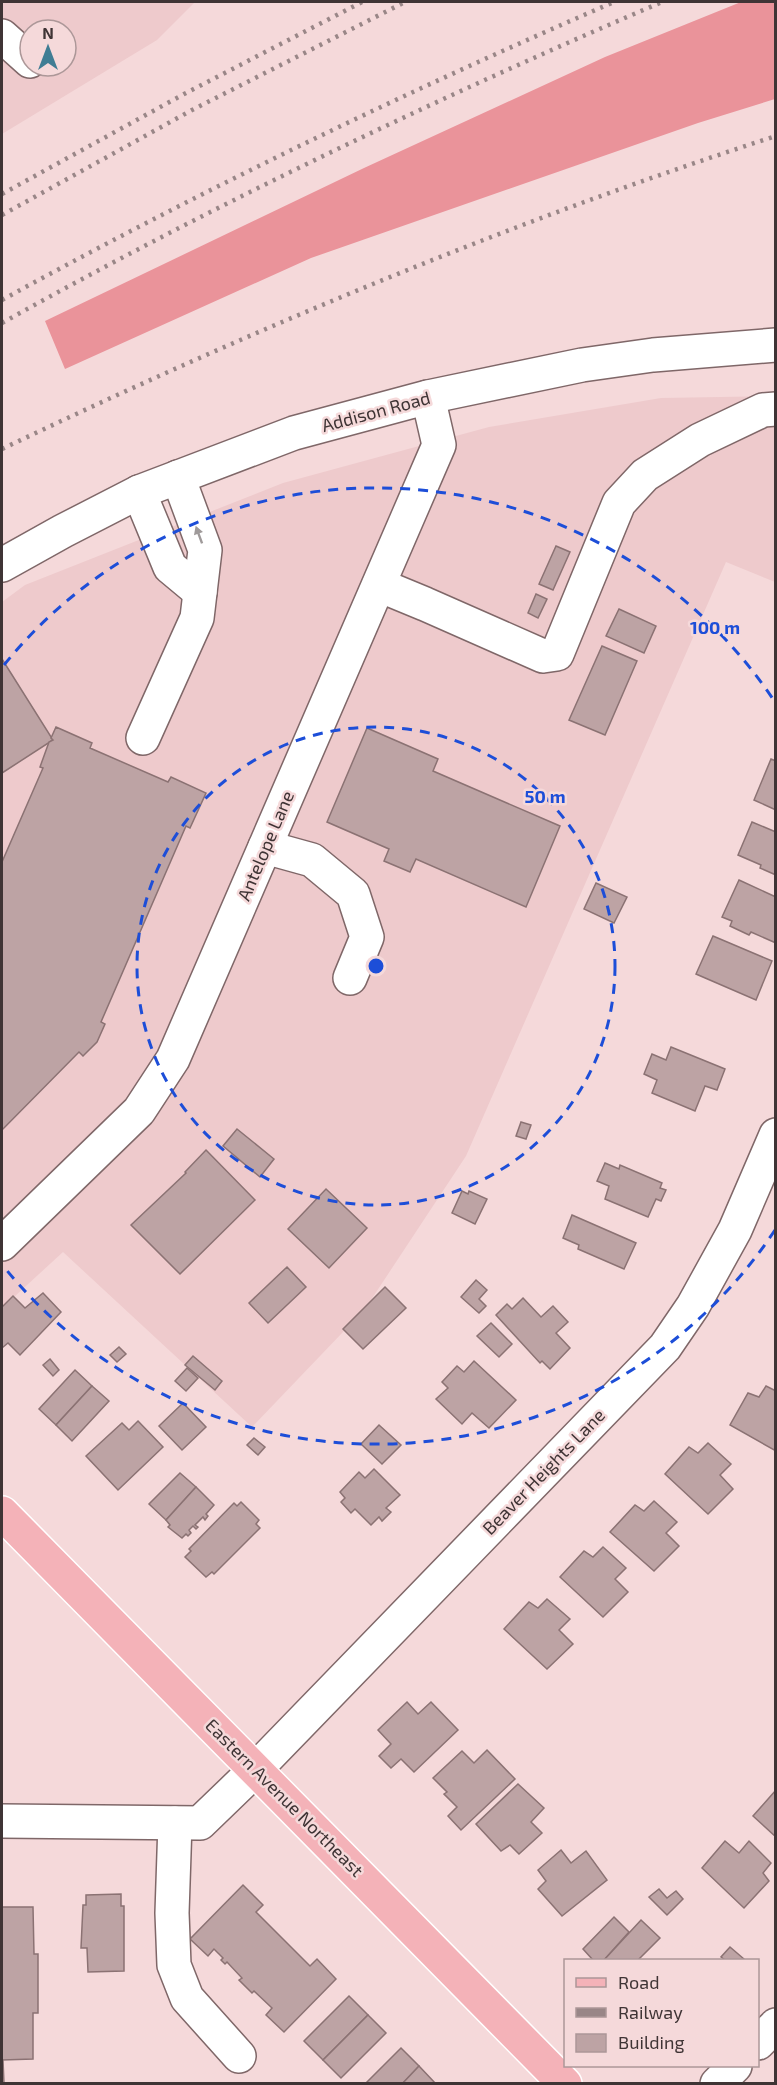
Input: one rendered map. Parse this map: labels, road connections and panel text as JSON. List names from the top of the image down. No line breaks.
{"streets":{"main road":["Eastern Avenue Northeast"],"street":["Addison Road","Antelope Lane","Beaver Heights Lane"]},"crossings":[["Addison Road","Antelope Lane"],["Beaver Heights Lane","Eastern Avenue Northeast"]],"legend":["Road","Railway","Building"],"north":"top","rings":["100 m","50 m"]}
